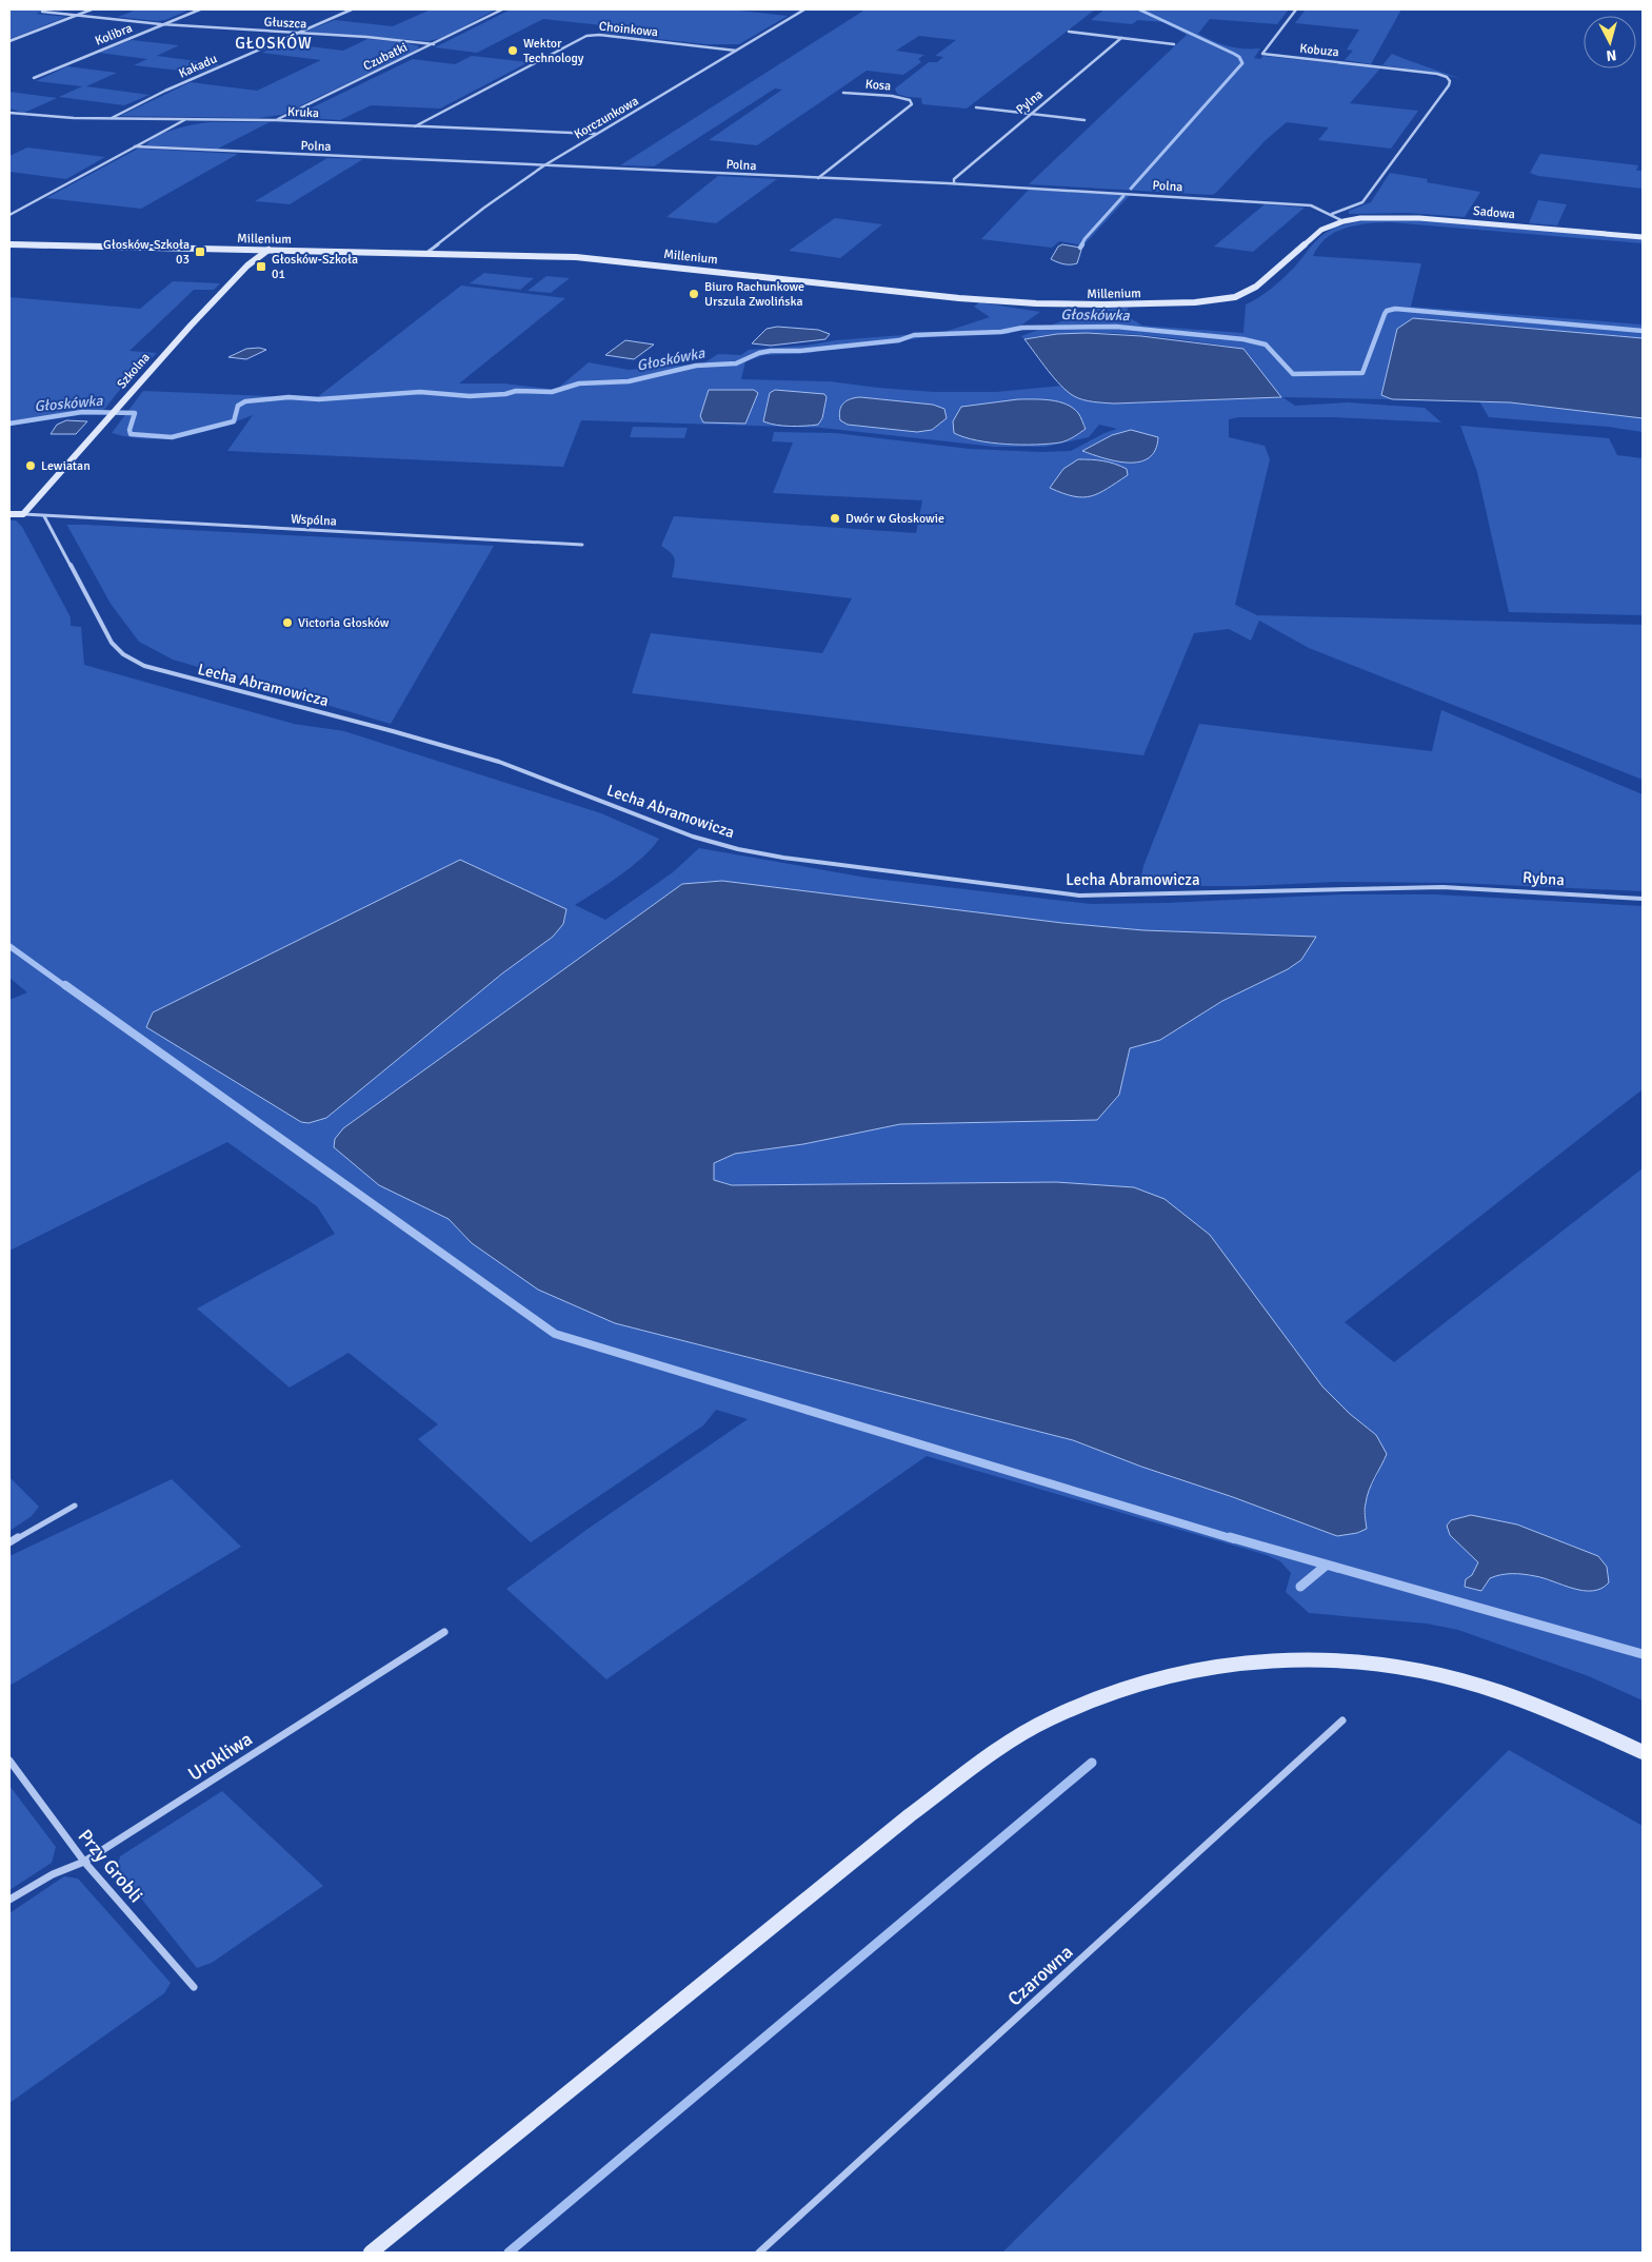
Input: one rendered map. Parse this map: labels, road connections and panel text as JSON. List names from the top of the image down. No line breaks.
{"streets":{"street":["Głuszca","Choinkowa","Kolibra","Kobuza","Czubatki","Kakadu","Kosa","Pylna","Kruka","Korczunkowa","Polna","Sadowa","Millenium","Szkolna","Wspólna","Lecha Abramowicza","Rybna","Urokliwa","Przy Grobli","Czarowna"]},"crossings":[["Głuszca","Kolibra"],["Głuszca","Czubatki"],["Głuszca","Kakadu"],["Choinkowa","Kruka"],["Choinkowa","Korczunkowa"],["Kobuza","Polna"],["Czubatki","Kruka"],["Kakadu","Kruka"],["Kosa","Polna"],["Pylna","Polna"],["Kruka","Korczunkowa"],["Korczunkowa","Polna"],["Korczunkowa","Millenium"],["Polna","Sadowa"],["Polna","Millenium"],["Sadowa","Millenium"],["Millenium","Szkolna"],["Wspólna","Lecha Abramowicza"],["Lecha Abramowicza","Rybna"],["Urokliwa","Przy Grobli"]],"districts":["GŁOSKÓW"],"water":["Głoskówka"],"places":{"other":["Wektor Technology","Biuro Rachunkowe Urszula Zwolińska","Lewiatan","Dwór w Głoskowie","Victoria Głosków"],"transit":["Głosków-Szkoła 03","Głosków-Szkoła 01"]},"north":"bottom"}
